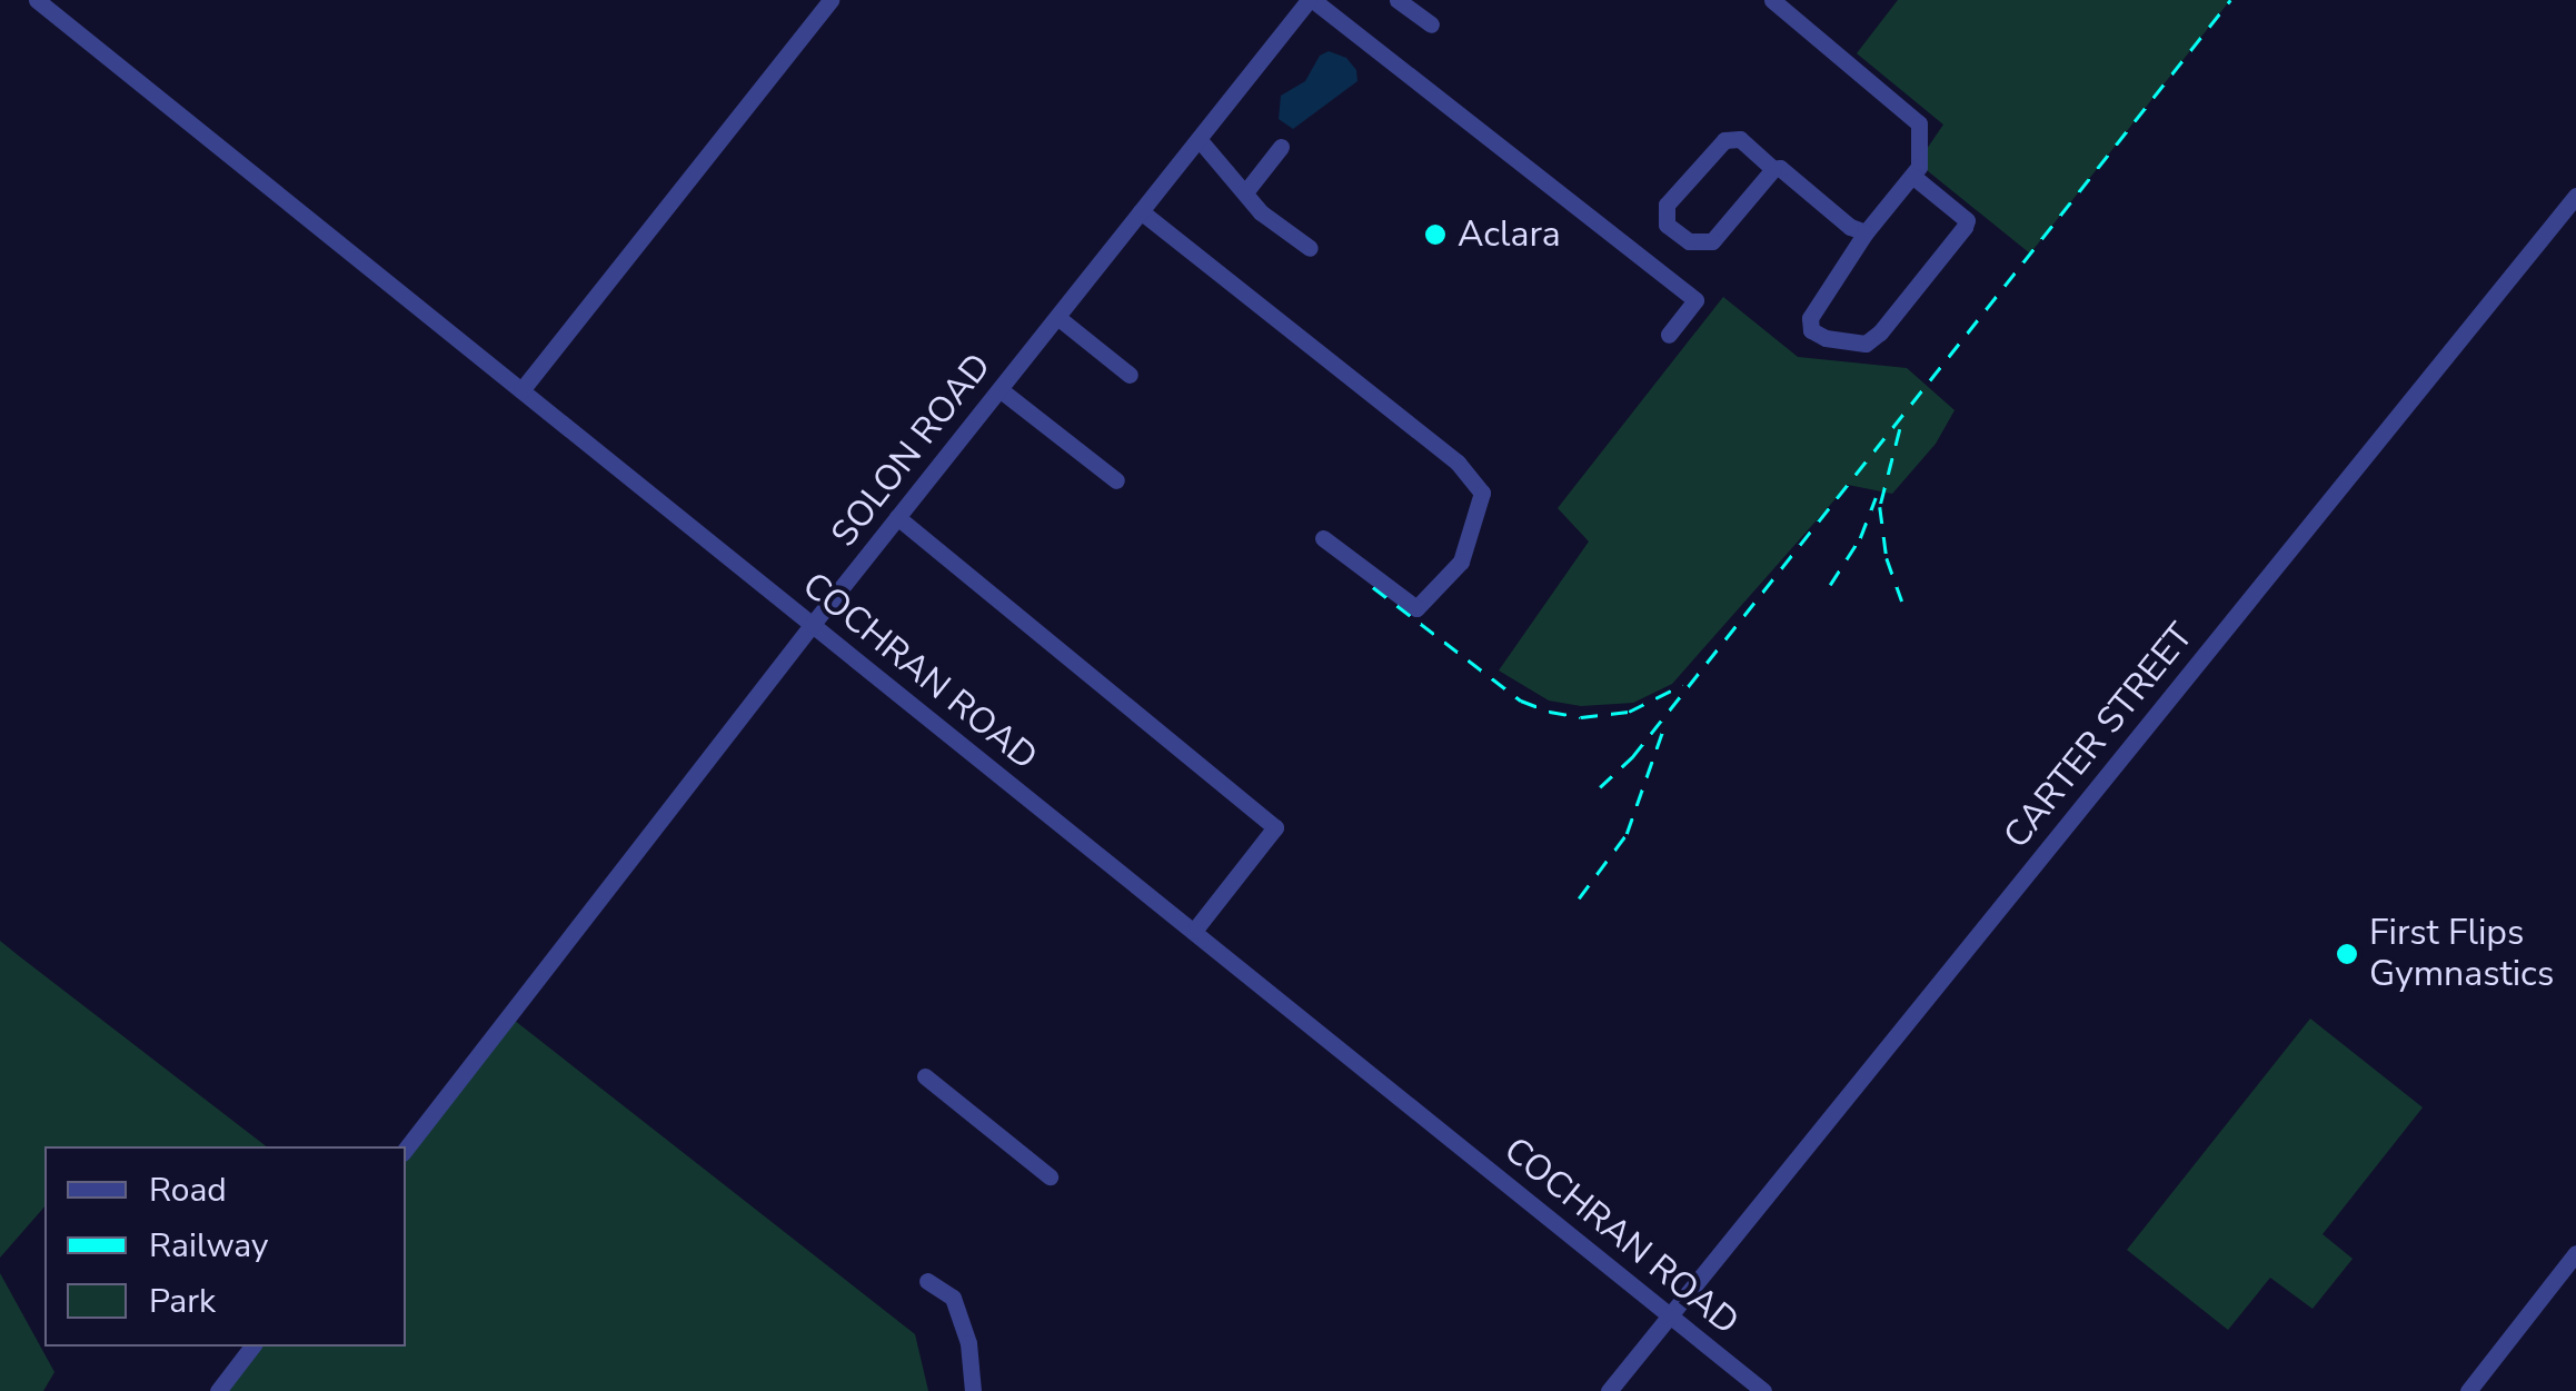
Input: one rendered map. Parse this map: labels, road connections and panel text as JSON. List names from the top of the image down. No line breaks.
{"streets":{"street":["SOLON ROAD","COCHRAN ROAD","CARTER STREET"]},"crossings":[["SOLON ROAD","COCHRAN ROAD"],["COCHRAN ROAD","CARTER STREET"]],"places":["Aclara","First Flips Gymnastics"],"legend":["Road","Railway","Park"]}
